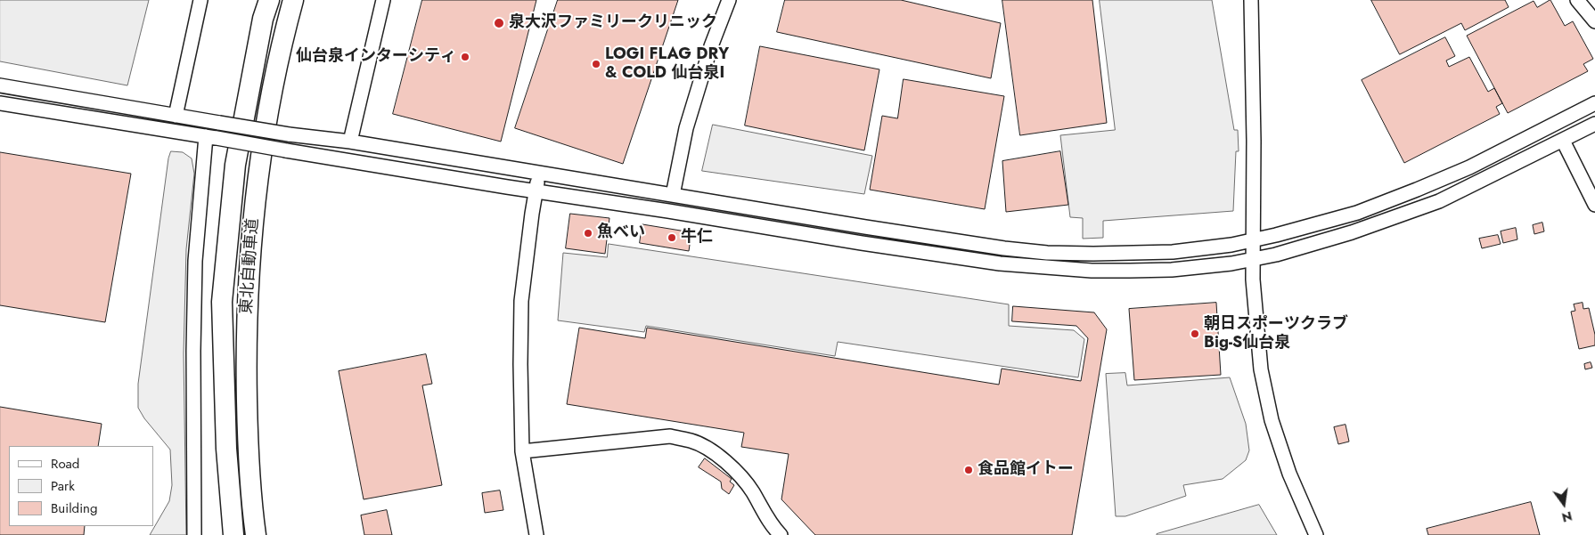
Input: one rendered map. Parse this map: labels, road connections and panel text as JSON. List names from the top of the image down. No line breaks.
{"streets":{"highway":["東北自動車道"]},"places":["泉大沢ファミリークリニック","仙台泉インターシティ","LOGI FLAG DRY & COLD 仙台泉I","魚べい","牛仁","朝日スポーツクラブ Big-S仙台泉","食品館イトー"],"legend":["Road","Park","Building"],"north":"bottom"}
